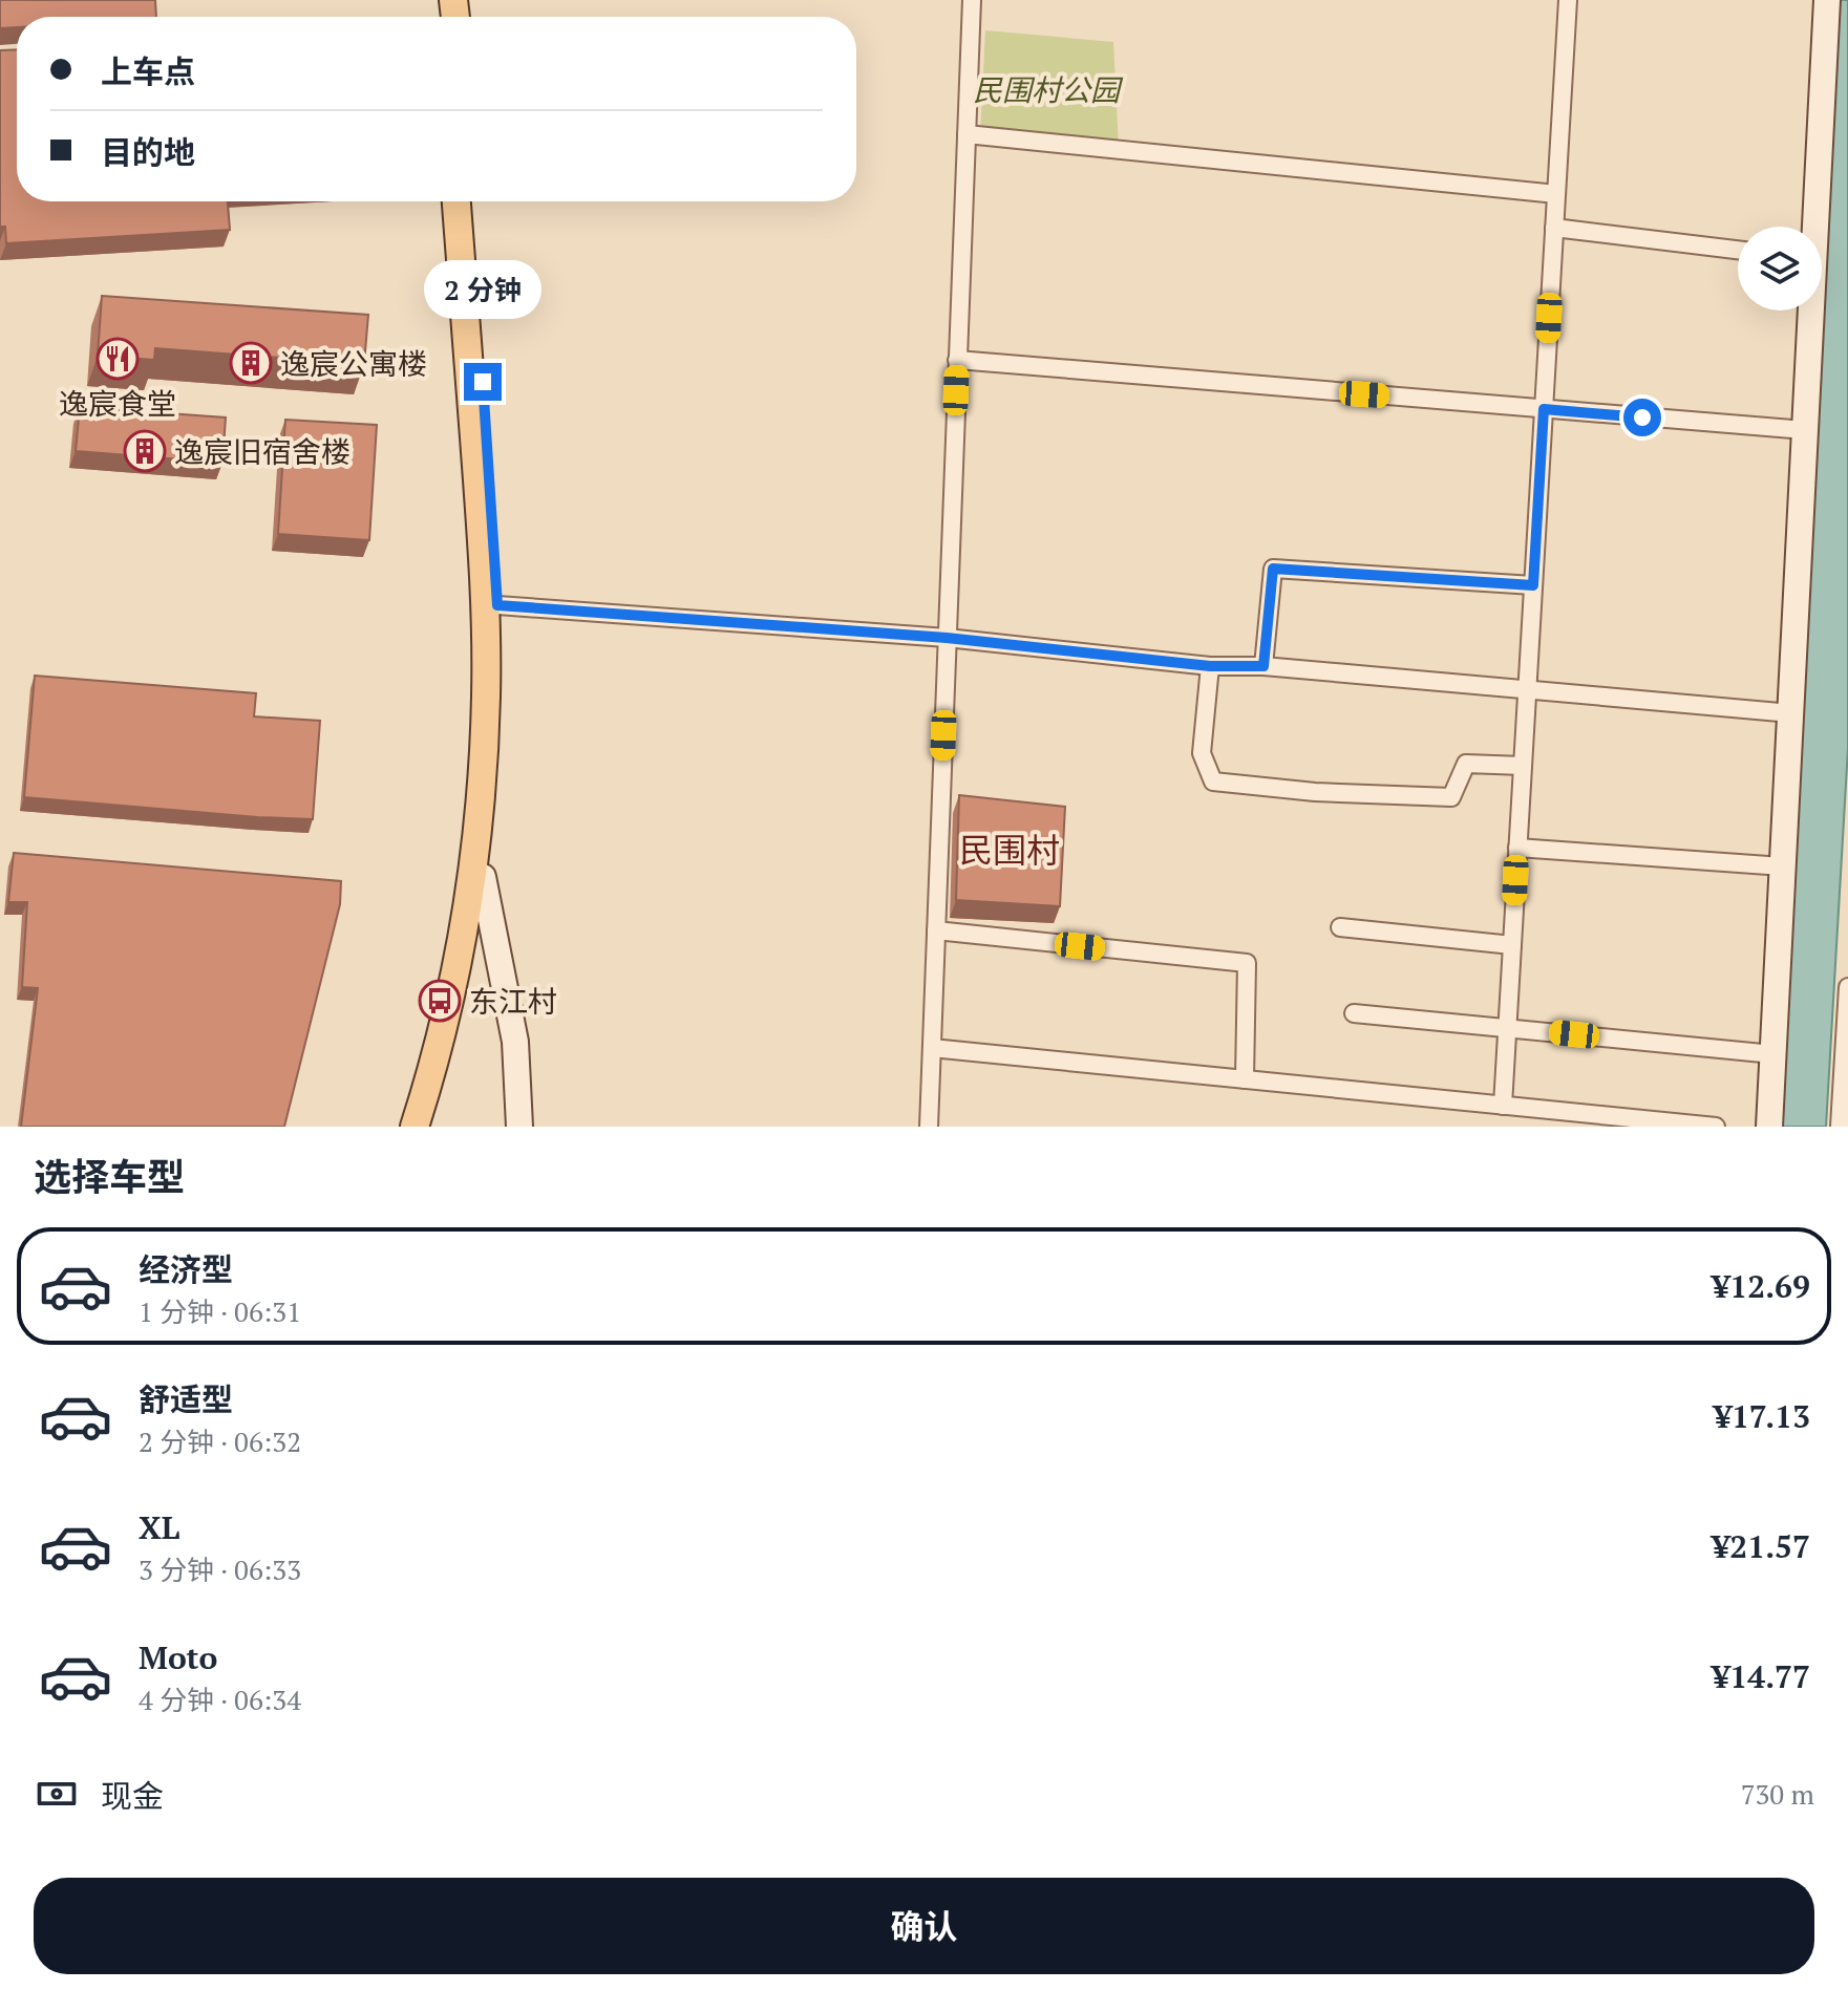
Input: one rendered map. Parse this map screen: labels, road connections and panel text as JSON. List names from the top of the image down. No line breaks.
{"districts":["民围村"],"parks":["民围村公园"],"places":{"restaurant":["逸宸食堂"],"building":["逸宸公寓楼","逸宸旧宿舍楼"],"bus stop":["东江村"]},"page":{"banner":["上车点","目的地"],"bubble":"2 分钟","heading":"选择车型","list":[{"name":"经济型","note":"1 分钟 · 06:31","value":"¥12.69"},{"name":"舒适型","note":"2 分钟 · 06:32","value":"¥17.13"},{"name":"XL","note":"3 分钟 · 06:33","value":"¥21.57"},{"name":"Moto","note":"4 分钟 · 06:34","value":"¥14.77"}],"pay":["现金","730 m"],"buttons":"确认"}}
